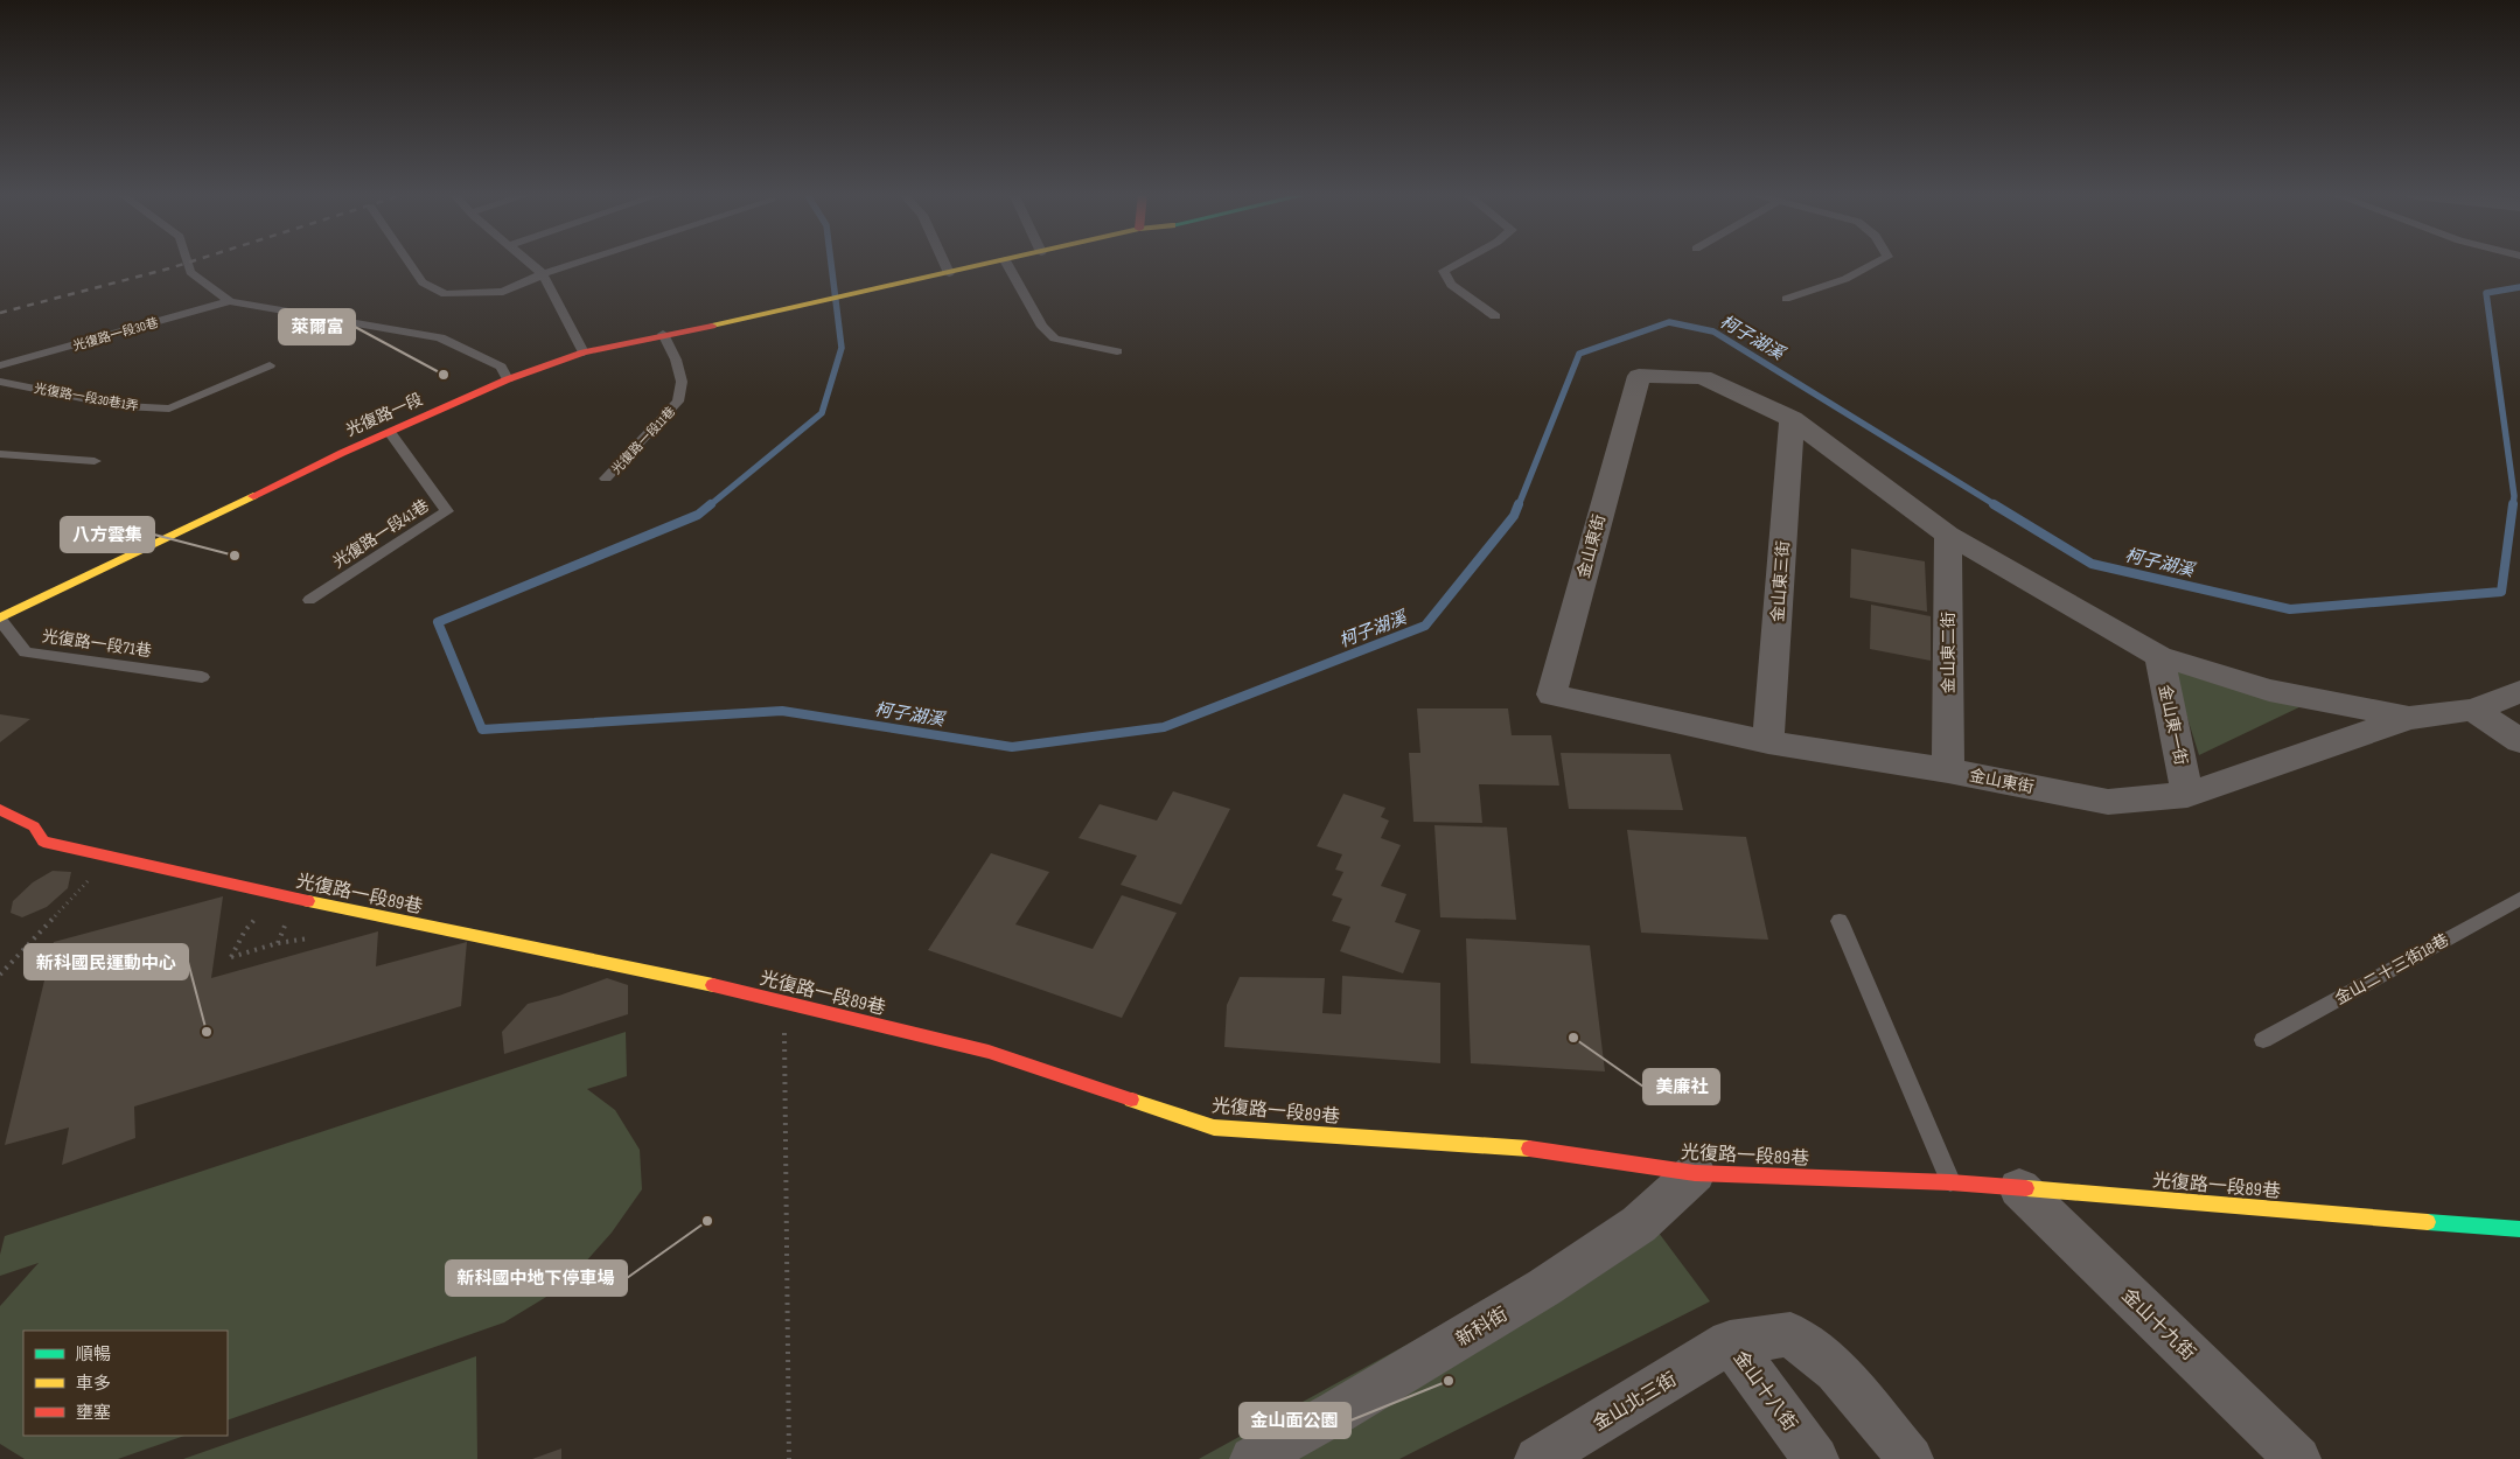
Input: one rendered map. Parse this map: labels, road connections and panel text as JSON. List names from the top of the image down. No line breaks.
{"streets":{"street":["光復路一段","金山東街","金山東三街","金山東二街","金山東一街","光復路一段89巷","金山十九街","新科街","金山十八街","金山北三街"],"lane":["光復路一段30巷","光復路一段30巷1弄","光復路一段11巷","光復路一段41巷","光復路一段71巷","金山二十三街18巷"]},"crossings":[["光復路一段30巷","光復路一段"],["光復路一段","光復路一段11巷"],["光復路一段","光復路一段41巷"],["光復路一段","光復路一段71巷"],["金山東街","金山東三街"],["金山東街","金山東二街"],["金山東街","金山東一街"],["光復路一段89巷","金山十九街"],["光復路一段89巷","新科街"],["金山十八街","金山北三街"]],"water":["柯子湖溪"],"places":["萊爾富","八方雲集","新科國民運動中心","美廉社","新科國中地下停車場","金山面公園"],"legend":["順暢","車多","壅塞"]}
